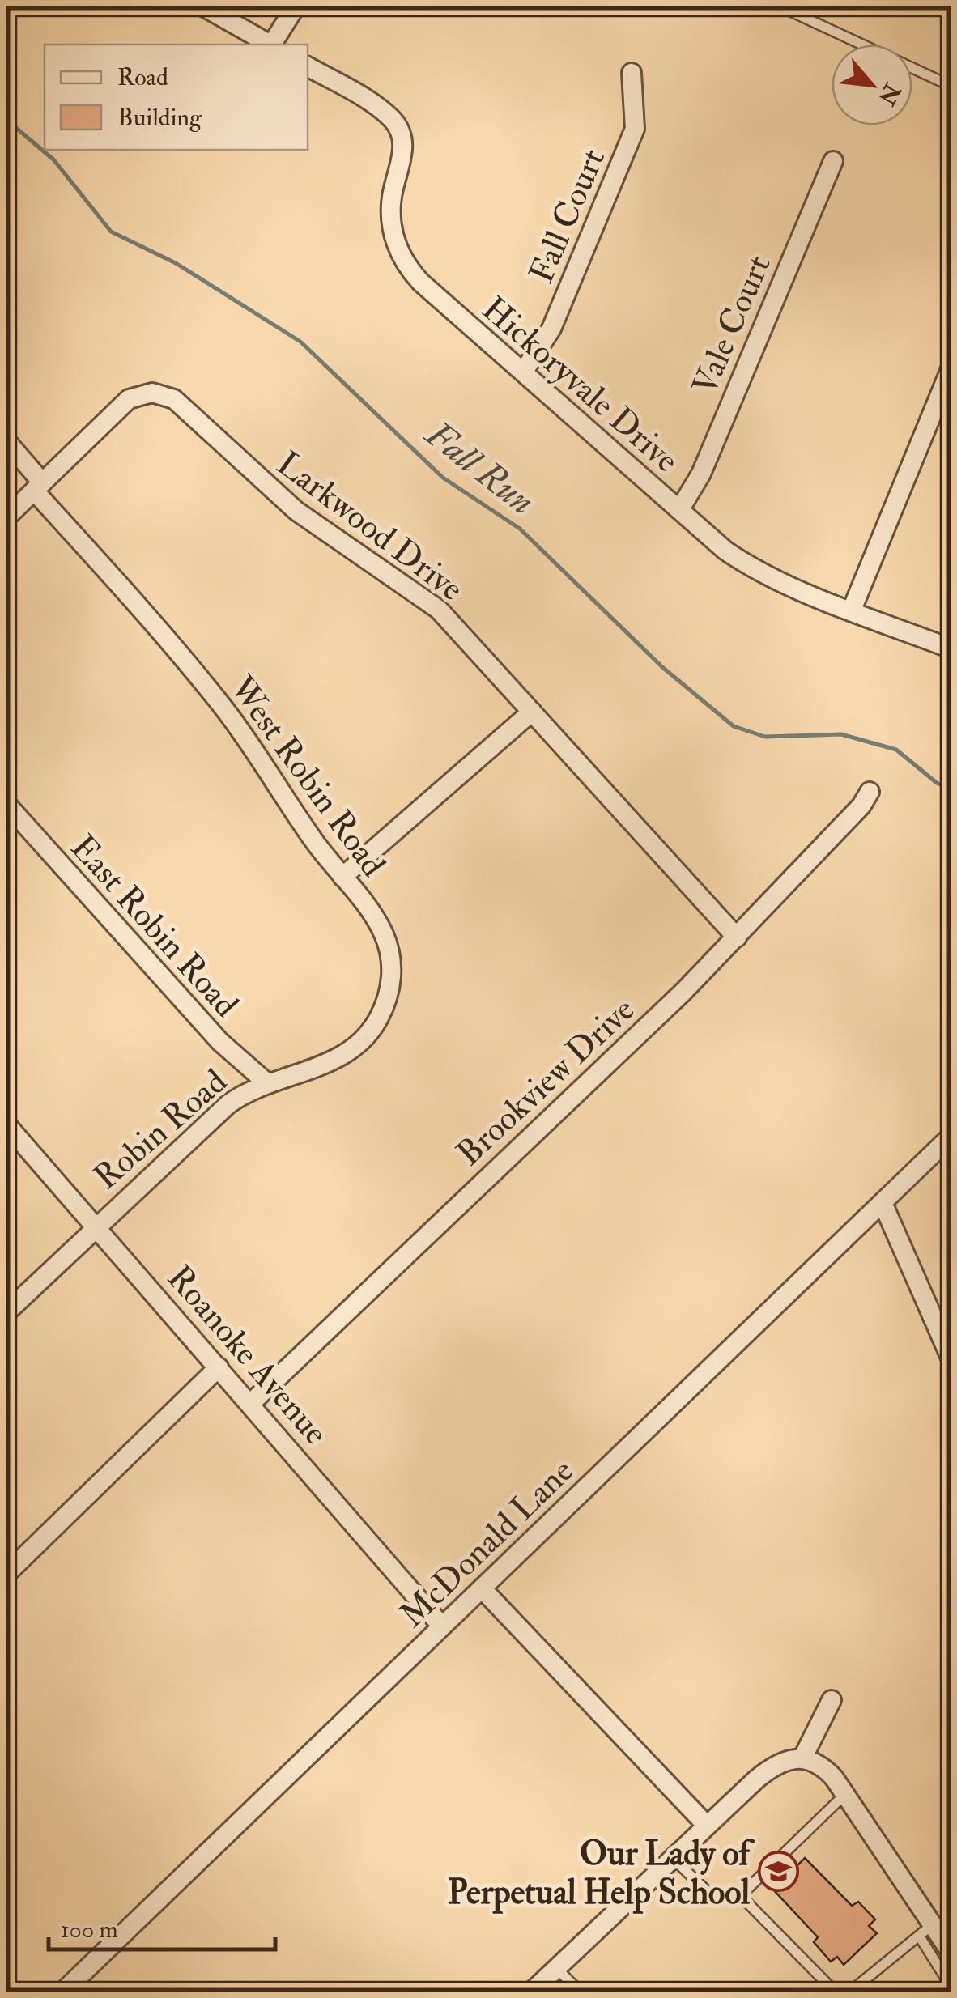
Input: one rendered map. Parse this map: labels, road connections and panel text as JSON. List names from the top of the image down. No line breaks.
{"streets":{"street":["Fall Court","Vale Court","Hickoryvale Drive","Larkwood Drive","West Robin Road","East Robin Road","Brookview Drive","Robin Road","Roanoke Avenue","McDonald Lane"]},"crossings":[["Fall Court","Hickoryvale Drive"],["Vale Court","Hickoryvale Drive"],["Larkwood Drive","West Robin Road"],["Larkwood Drive","Brookview Drive"],["West Robin Road","East Robin Road"],["West Robin Road","Robin Road"],["East Robin Road","Robin Road"],["Brookview Drive","Roanoke Avenue"],["Robin Road","Roanoke Avenue"],["Roanoke Avenue","McDonald Lane"]],"water":["Fall Run"],"places":{"school or university":["Our Lady of Perpetual Help School"]},"legend":["Road","Building"],"scale_bar":"100 m","north":"bottom right"}
